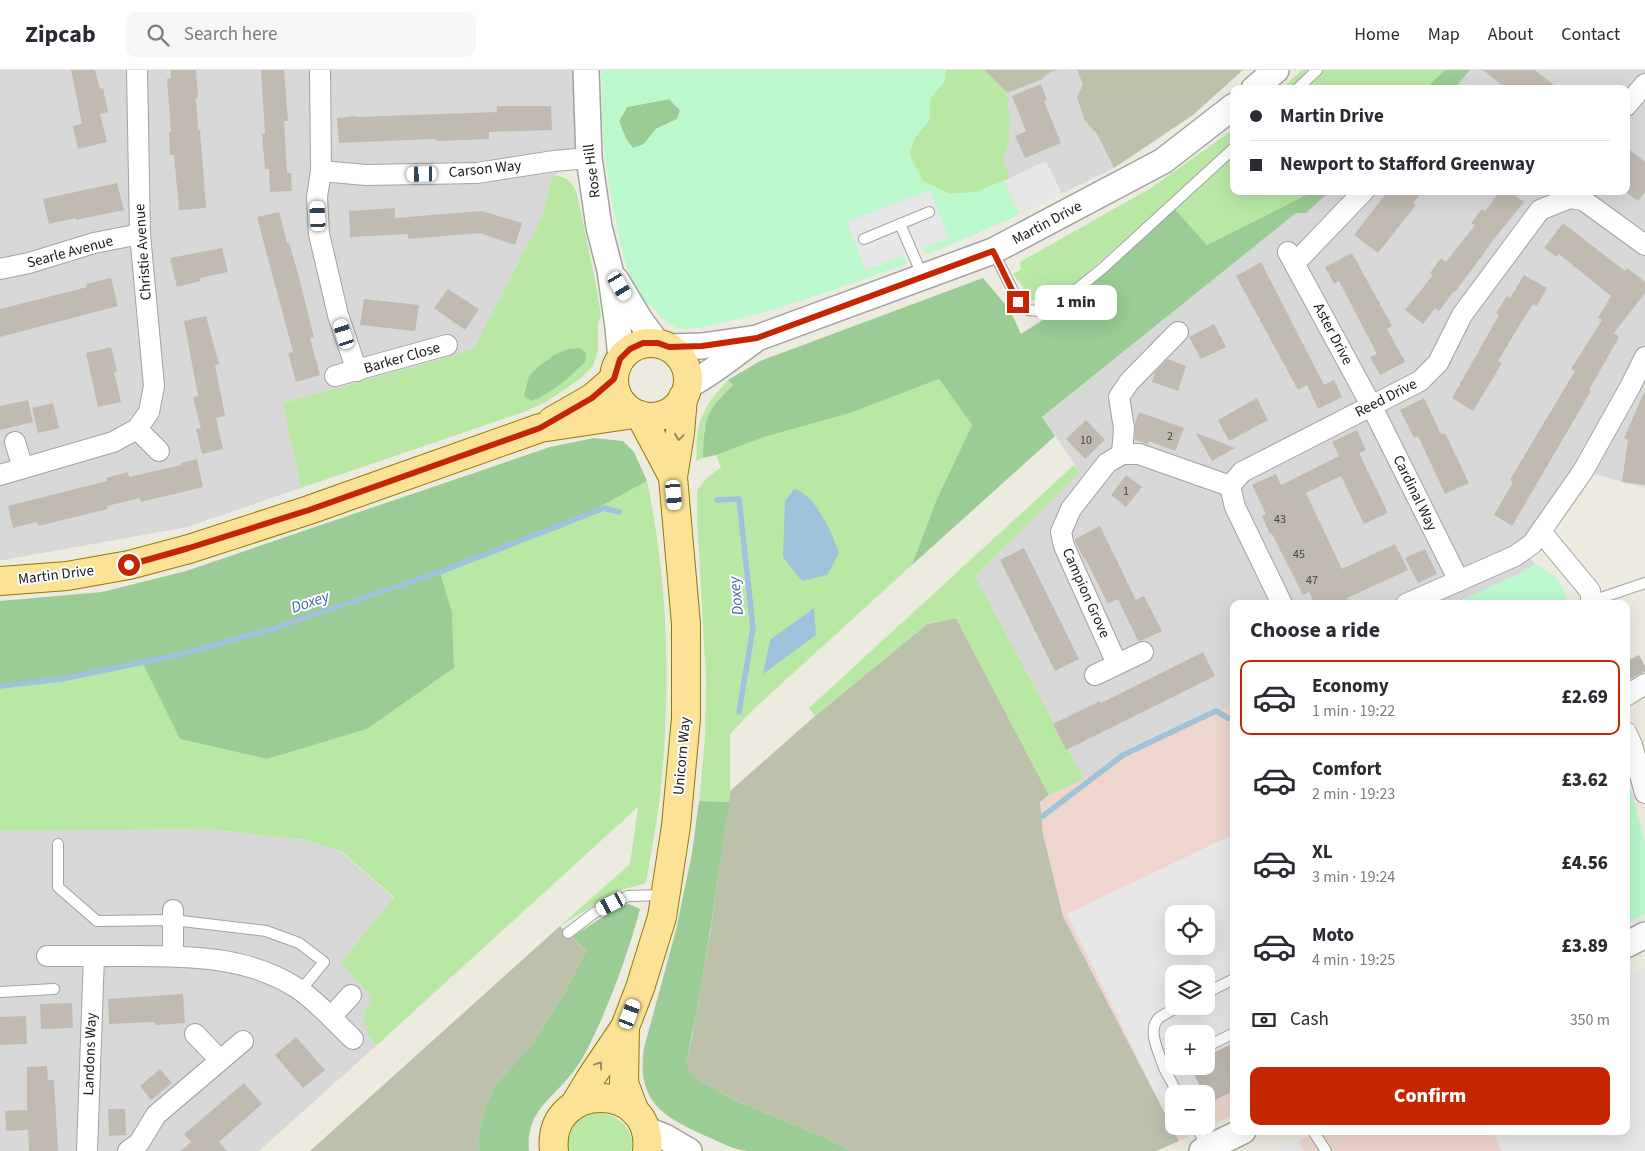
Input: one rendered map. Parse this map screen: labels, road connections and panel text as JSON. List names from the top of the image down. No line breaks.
{"streets":{"main road":["Martin Drive","Unicorn Way"],"street":["Carson Way","Rose Hill","Searle Avenue","Christie Avenue","Aster Drive","Barker Close","Reed Drive","Cardinal Way","Campion Grove","Landons Way"]},"crossings":[["Carson Way","Rose Hill"],["Carson Way","Barker Close"],["Rose Hill","Martin Drive"],["Rose Hill","Unicorn Way"],["Martin Drive","Unicorn Way"],["Searle Avenue","Christie Avenue"],["Aster Drive","Reed Drive"],["Aster Drive","Cardinal Way"],["Reed Drive","Cardinal Way"]],"water":["Doxey"],"house_numbers":["2","10","1","43","45","47"],"page":{"header":"Zipcab","search":"Search here","nav":["Home","Map","About","Contact"],"banner":["Martin Drive","Newport to Stafford Greenway"],"bubble":"1 min","heading":"Choose a ride","list":[{"name":"Economy","note":"1 min · 19:22","value":"£2.69"},{"name":"Comfort","note":"2 min · 19:23","value":"£3.62"},{"name":"XL","note":"3 min · 19:24","value":"£4.56"},{"name":"Moto","note":"4 min · 19:25","value":"£3.89"}],"map_buttons":["+","−"],"pay":["Cash","350 m"],"buttons":"Confirm"}}
